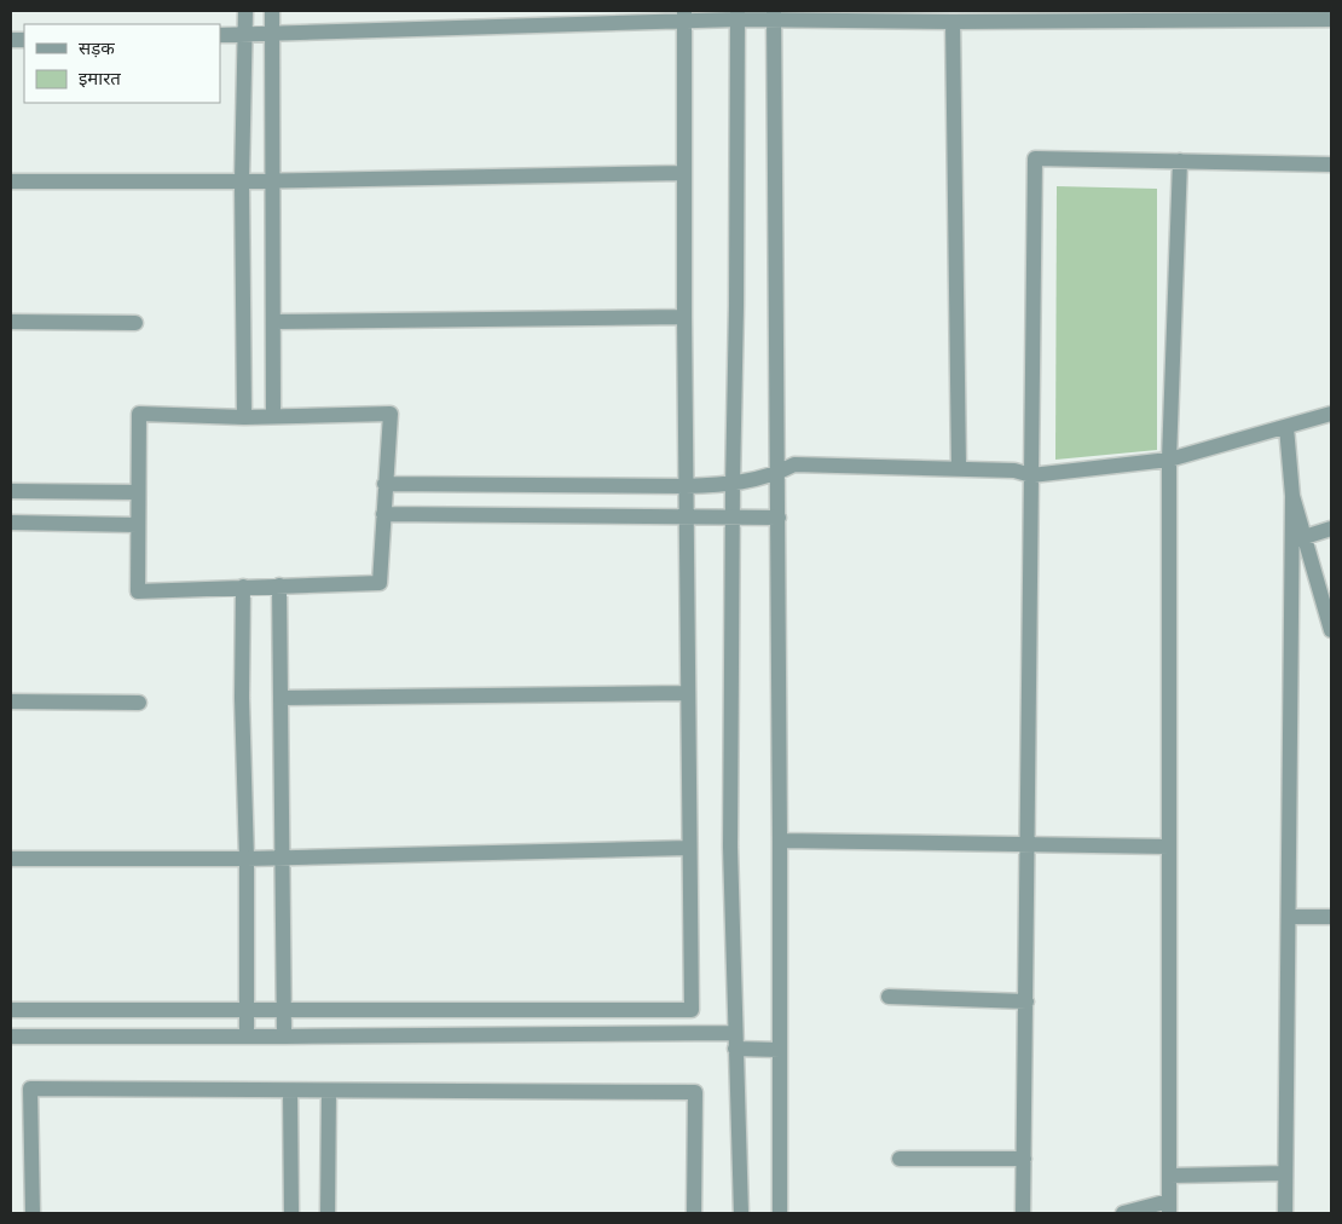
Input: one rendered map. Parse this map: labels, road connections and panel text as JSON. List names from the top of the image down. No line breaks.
{"legend":["सड़क","इमारत"]}
